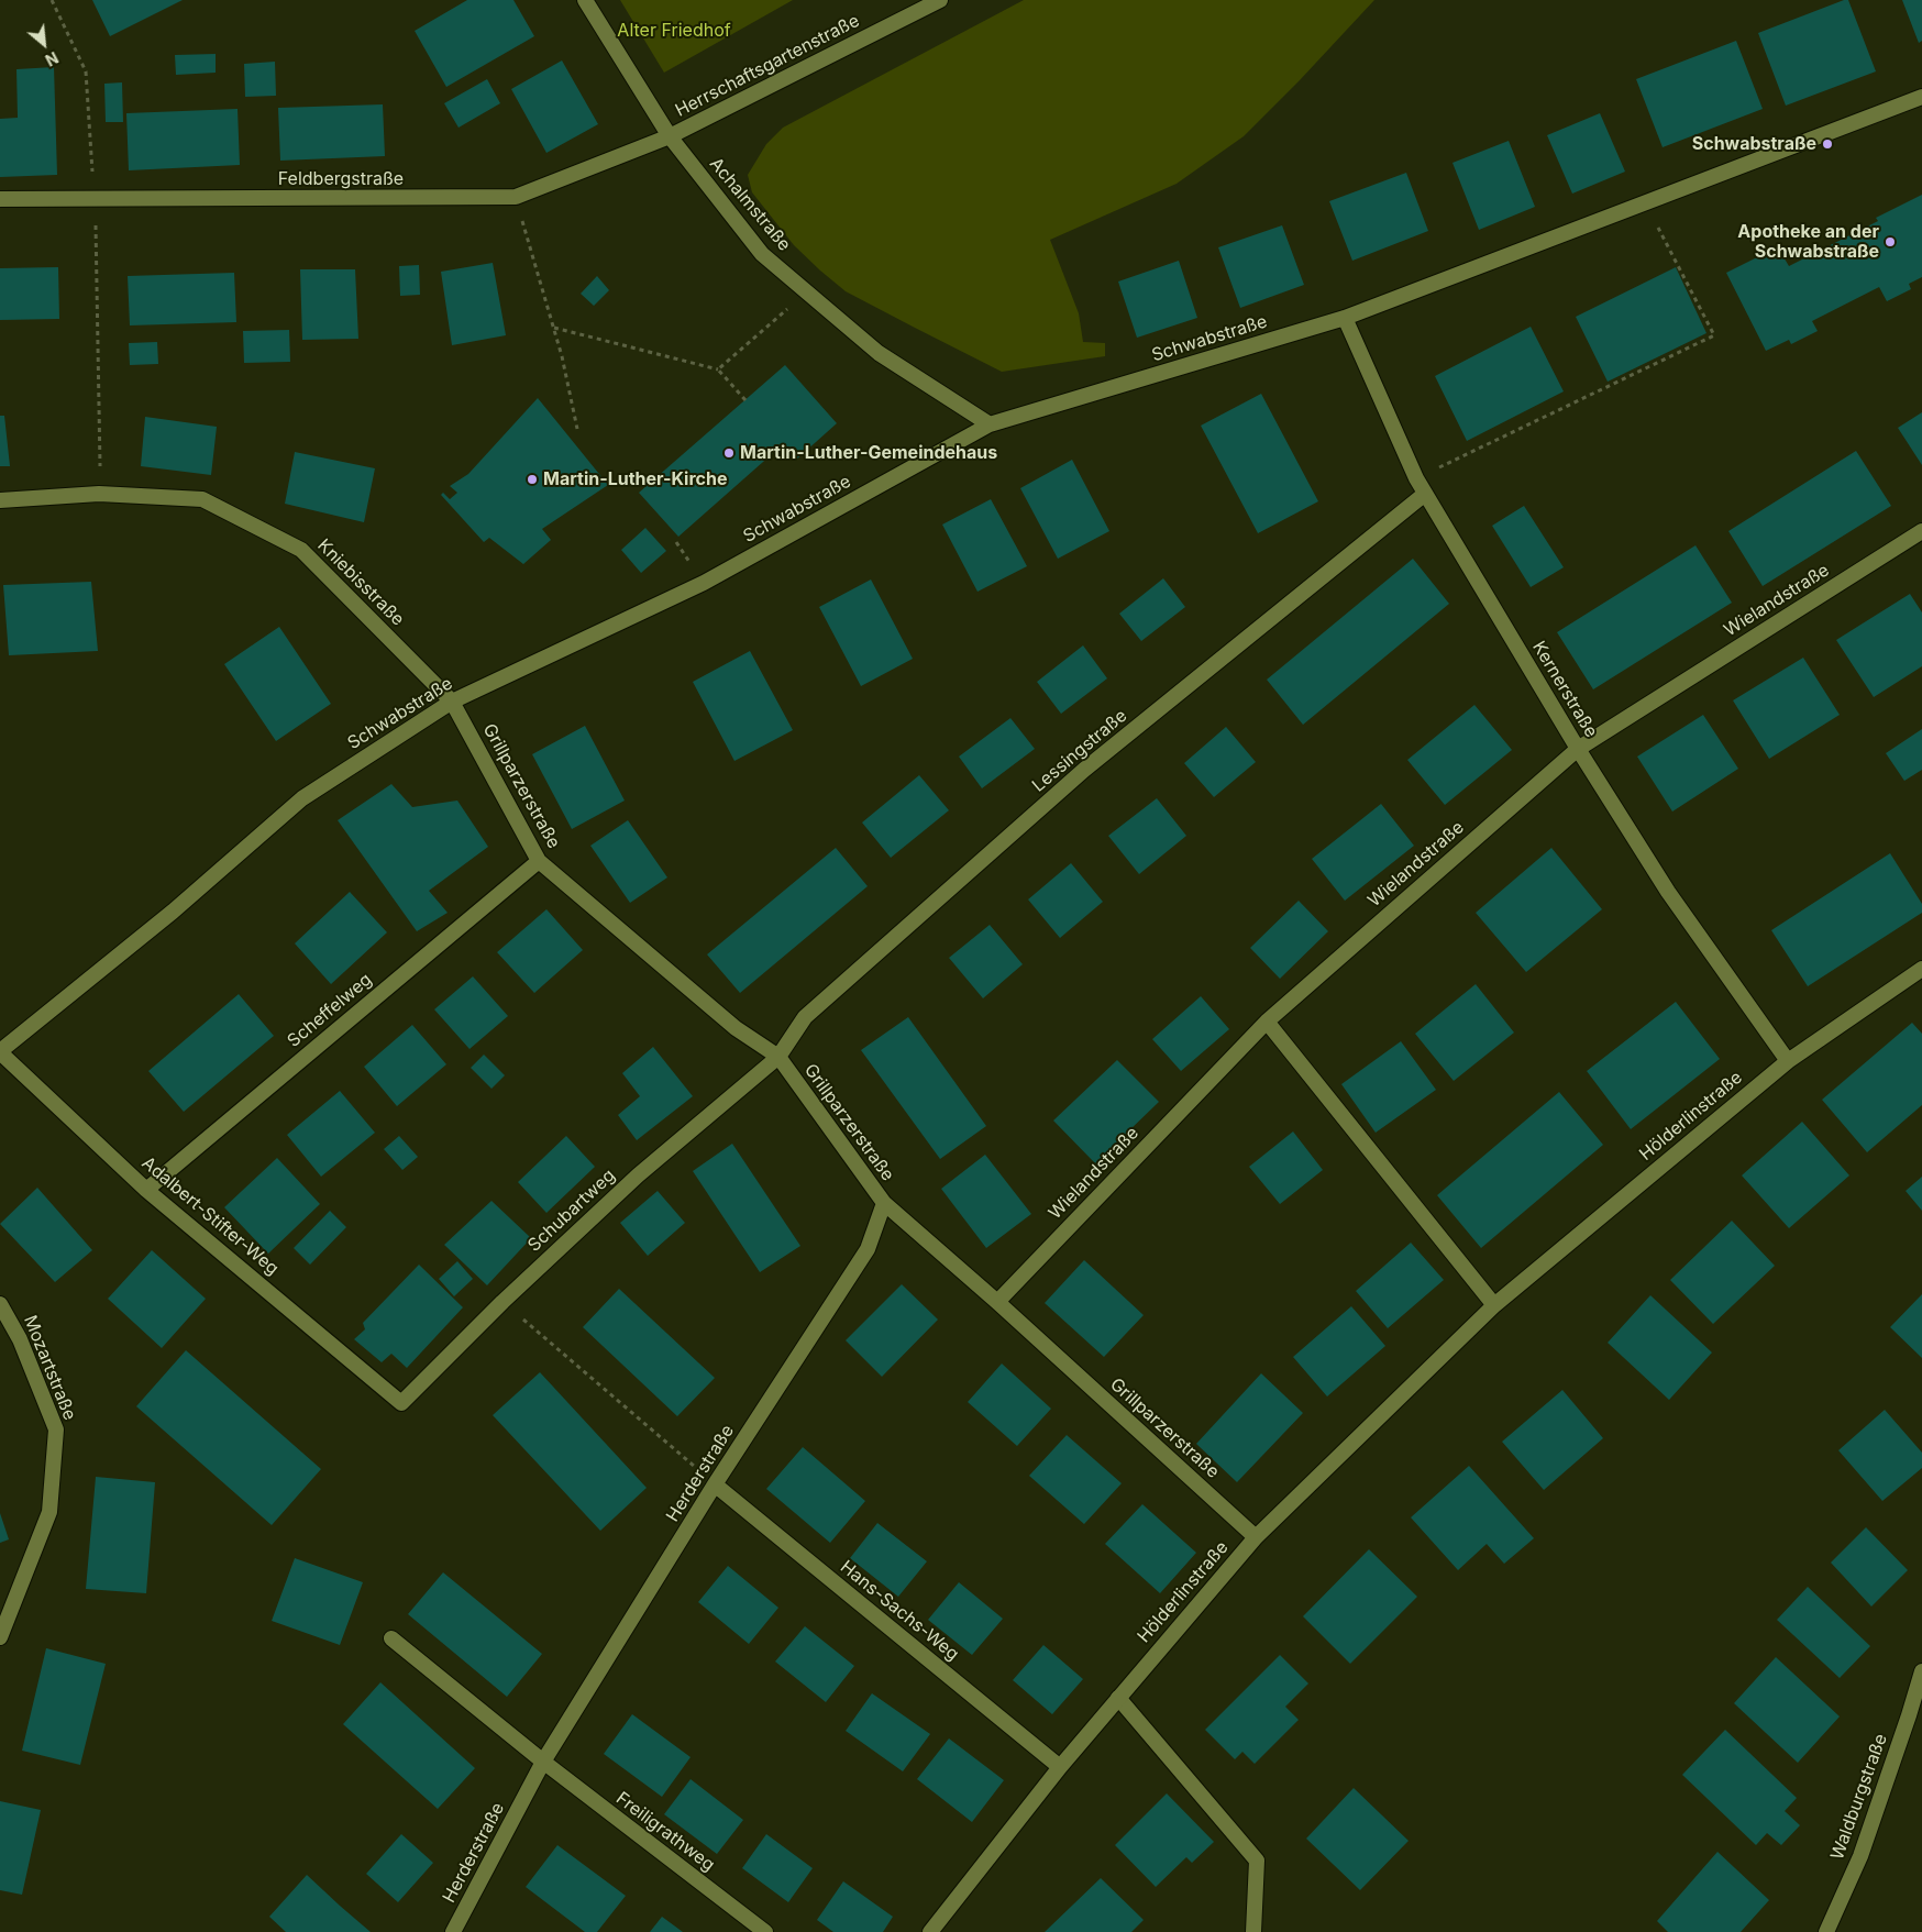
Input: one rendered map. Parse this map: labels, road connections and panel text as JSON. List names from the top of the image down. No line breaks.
{"streets":{"street":["Herrschaftsgartenstraße","Feldbergstraße","Achalmstraße","Schwabstraße","Kniebisstraße","Wielandstraße","Kernerstraße","Lessingstraße","Grillparzerstraße","Scheffelweg","Hölderlinstraße","Schubartweg","Adalbert-Stifter-Weg","Mozartstraße","Herderstraße","Hans-Sachs-Weg","Waldburgstraße","Freiligrathweg"]},"crossings":[["Herrschaftsgartenstraße","Feldbergstraße"],["Herrschaftsgartenstraße","Achalmstraße"],["Feldbergstraße","Achalmstraße"],["Achalmstraße","Schwabstraße"],["Schwabstraße","Kniebisstraße"],["Schwabstraße","Kernerstraße"],["Schwabstraße","Grillparzerstraße"],["Schwabstraße","Adalbert-Stifter-Weg"],["Kniebisstraße","Grillparzerstraße"],["Wielandstraße","Kernerstraße"],["Wielandstraße","Grillparzerstraße"],["Kernerstraße","Lessingstraße"],["Kernerstraße","Hölderlinstraße"],["Lessingstraße","Grillparzerstraße"],["Lessingstraße","Schubartweg"],["Grillparzerstraße","Scheffelweg"],["Grillparzerstraße","Hölderlinstraße"],["Grillparzerstraße","Schubartweg"],["Grillparzerstraße","Herderstraße"],["Scheffelweg","Adalbert-Stifter-Weg"],["Hölderlinstraße","Hans-Sachs-Weg"],["Schubartweg","Adalbert-Stifter-Weg"],["Herderstraße","Hans-Sachs-Weg"],["Herderstraße","Freiligrathweg"]],"parks":["Alter Friedhof"],"places":["Schwabstraße","Apotheke an der Schwabstraße","Martin-Luther-Gemeindehaus","Martin-Luther-Kirche"],"north":"bottom right"}
